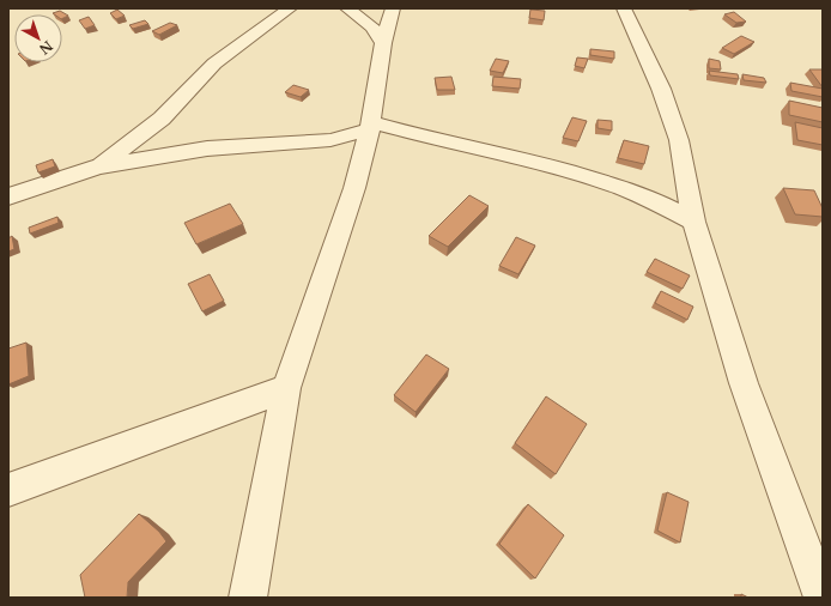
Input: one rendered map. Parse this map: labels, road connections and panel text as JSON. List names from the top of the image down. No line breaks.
{"north":"bottom right"}
